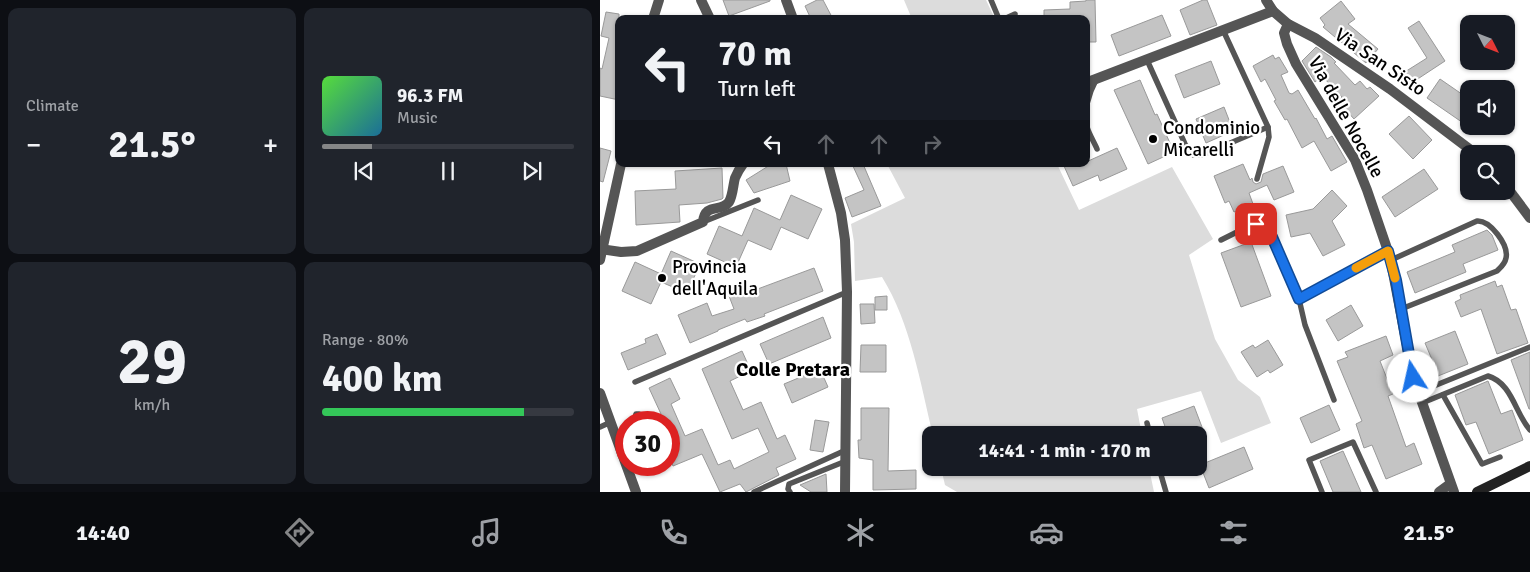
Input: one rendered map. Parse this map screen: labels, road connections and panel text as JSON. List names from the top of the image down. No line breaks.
{"streets":{"street":["Via San Sisto","Via delle Nocelle"]},"crossings":[["Via San Sisto","Via delle Nocelle"]],"districts":["Colle Pretara"],"places":["Condominio Micarelli","Provincia dell'Aquila"],"north":"bottom right","page":{"tile":["Climate",["29","km/h"],["Range · 80%","400 km"]],"turn":["70 m","Turn left"],"song":["96.3 FM","Music"],"heat":["−","21.5°","+"],"limit":"30","trip":"14:41 · 1 min · 170 m","tabs":["14:40","21.5°"]}}
